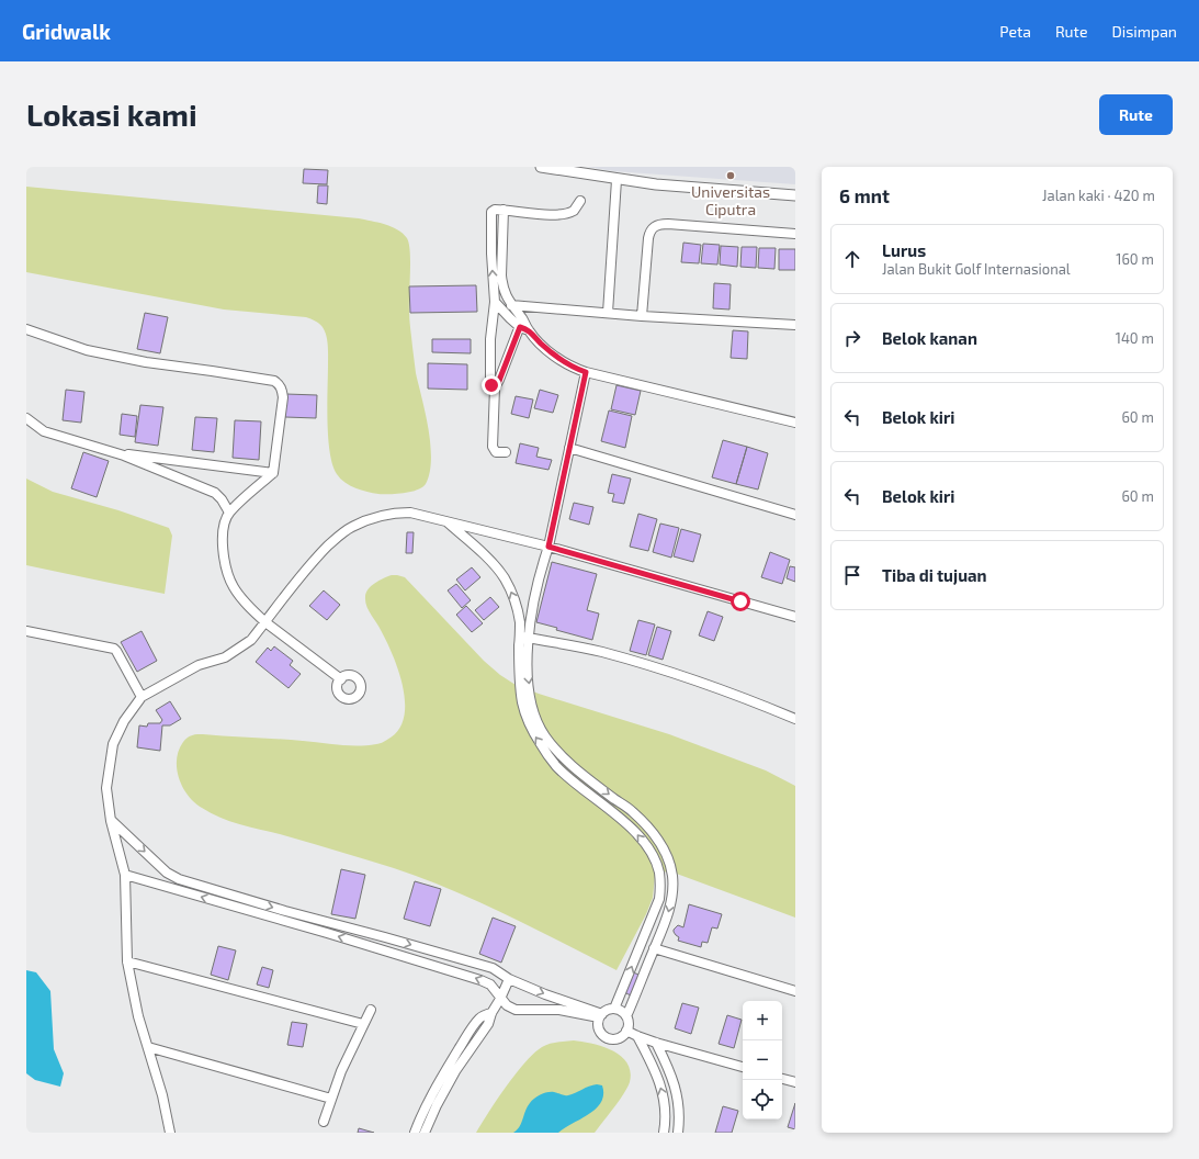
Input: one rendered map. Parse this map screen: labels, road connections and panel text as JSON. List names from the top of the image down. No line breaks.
{"places":["Universitas Ciputra"],"page":{"header":"Gridwalk","nav":["Peta","Rute","Disimpan"],"buttons":"Rute","title":"Lokasi kami","heading":["6 mnt","Jalan kaki · 420 m"],"list":[["Lurus","Jalan Bukit Golf Internasional","160 m"],["Belok kanan","140 m"],["Belok kiri","60 m"],["Belok kiri","60 m"],"Tiba di tujuan"],"map_buttons":["+","−"]}}
